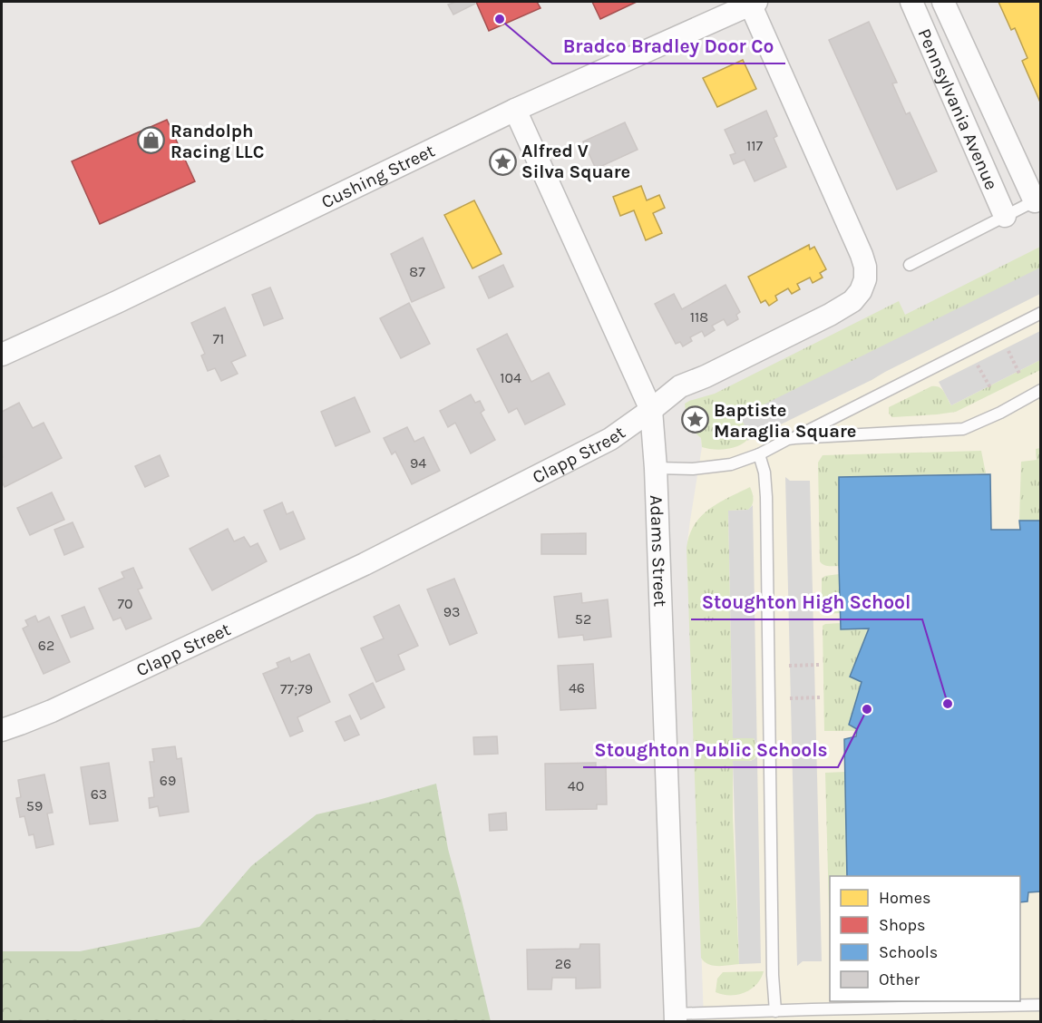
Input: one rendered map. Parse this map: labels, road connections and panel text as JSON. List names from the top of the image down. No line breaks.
{"streets":{"street":["Pennsylvania Avenue","Cushing Street","Clapp Street","Adams Street"]},"crossings":[["Cushing Street","Clapp Street"],["Cushing Street","Adams Street"],["Clapp Street","Adams Street"]],"places":{"other":["Bradco Bradley Door Co","Stoughton High School","Stoughton Public Schools"],"shop":["Randolph Racing LLC"],"place":["Alfred V Silva Square","Baptiste Maraglia Square"]},"house_numbers":["117","87","118","71","104","94","70","93","52","62","46","77;79","69","40","63","59","26"],"legend":["Homes","Shops","Schools","Other"]}
